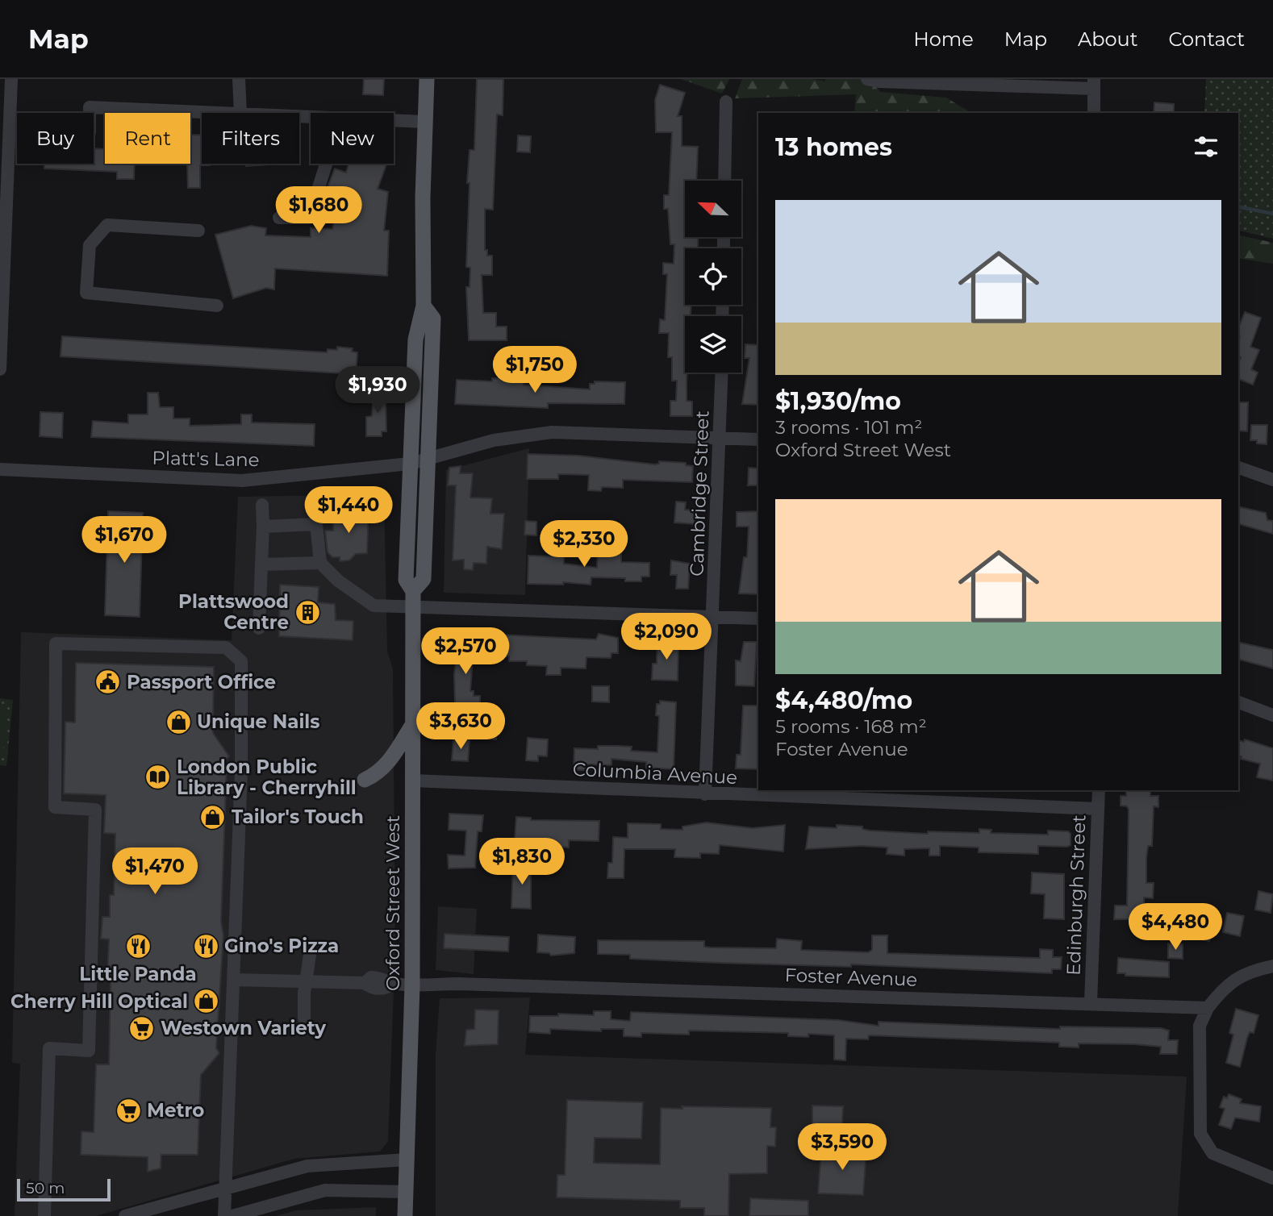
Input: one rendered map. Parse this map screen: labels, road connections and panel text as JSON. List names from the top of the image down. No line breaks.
{"streets":{"main road":["Oxford Street West"],"street":["Platt's Lane","Cambridge Street","Columbia Avenue","Edinburgh Street","Foster Avenue"]},"crossings":[["Platt's Lane","Cambridge Street"],["Platt's Lane","Oxford Street West"],["Cambridge Street","Columbia Avenue"],["Columbia Avenue","Edinburgh Street"],["Columbia Avenue","Oxford Street West"],["Edinburgh Street","Foster Avenue"],["Oxford Street West","Foster Avenue"]],"places":{"building":["Plattswood Centre"],"public building":["Passport Office"],"shop":["Unique Nails","Tailor's Touch","Cherry Hill Optical"],"library":["London Public Library - Cherryhill"],"restaurant":["Gino's Pizza","Little Panda"],"supermarket":["Westown Variety","Metro"]},"scale_bar":"50 m","north":"top left","page":{"header":"Map","nav":["Home","Map","About","Contact"],"chip":["Buy","Rent","Filters","New"],"heading":"13 homes","list":[{"name":"$1,930/mo","note":"3 rooms · 101 m² · Oxford Street West"},{"name":"$4,480/mo","note":"5 rooms · 168 m² · Foster Avenue"}],"price":["$1,680","$1,750","$1,930","$1,440","$1,670","$2,330","$2,090","$2,570","$3,630","$1,830","$1,470","$4,480","$3,590"],"scale":"50 m"}}
